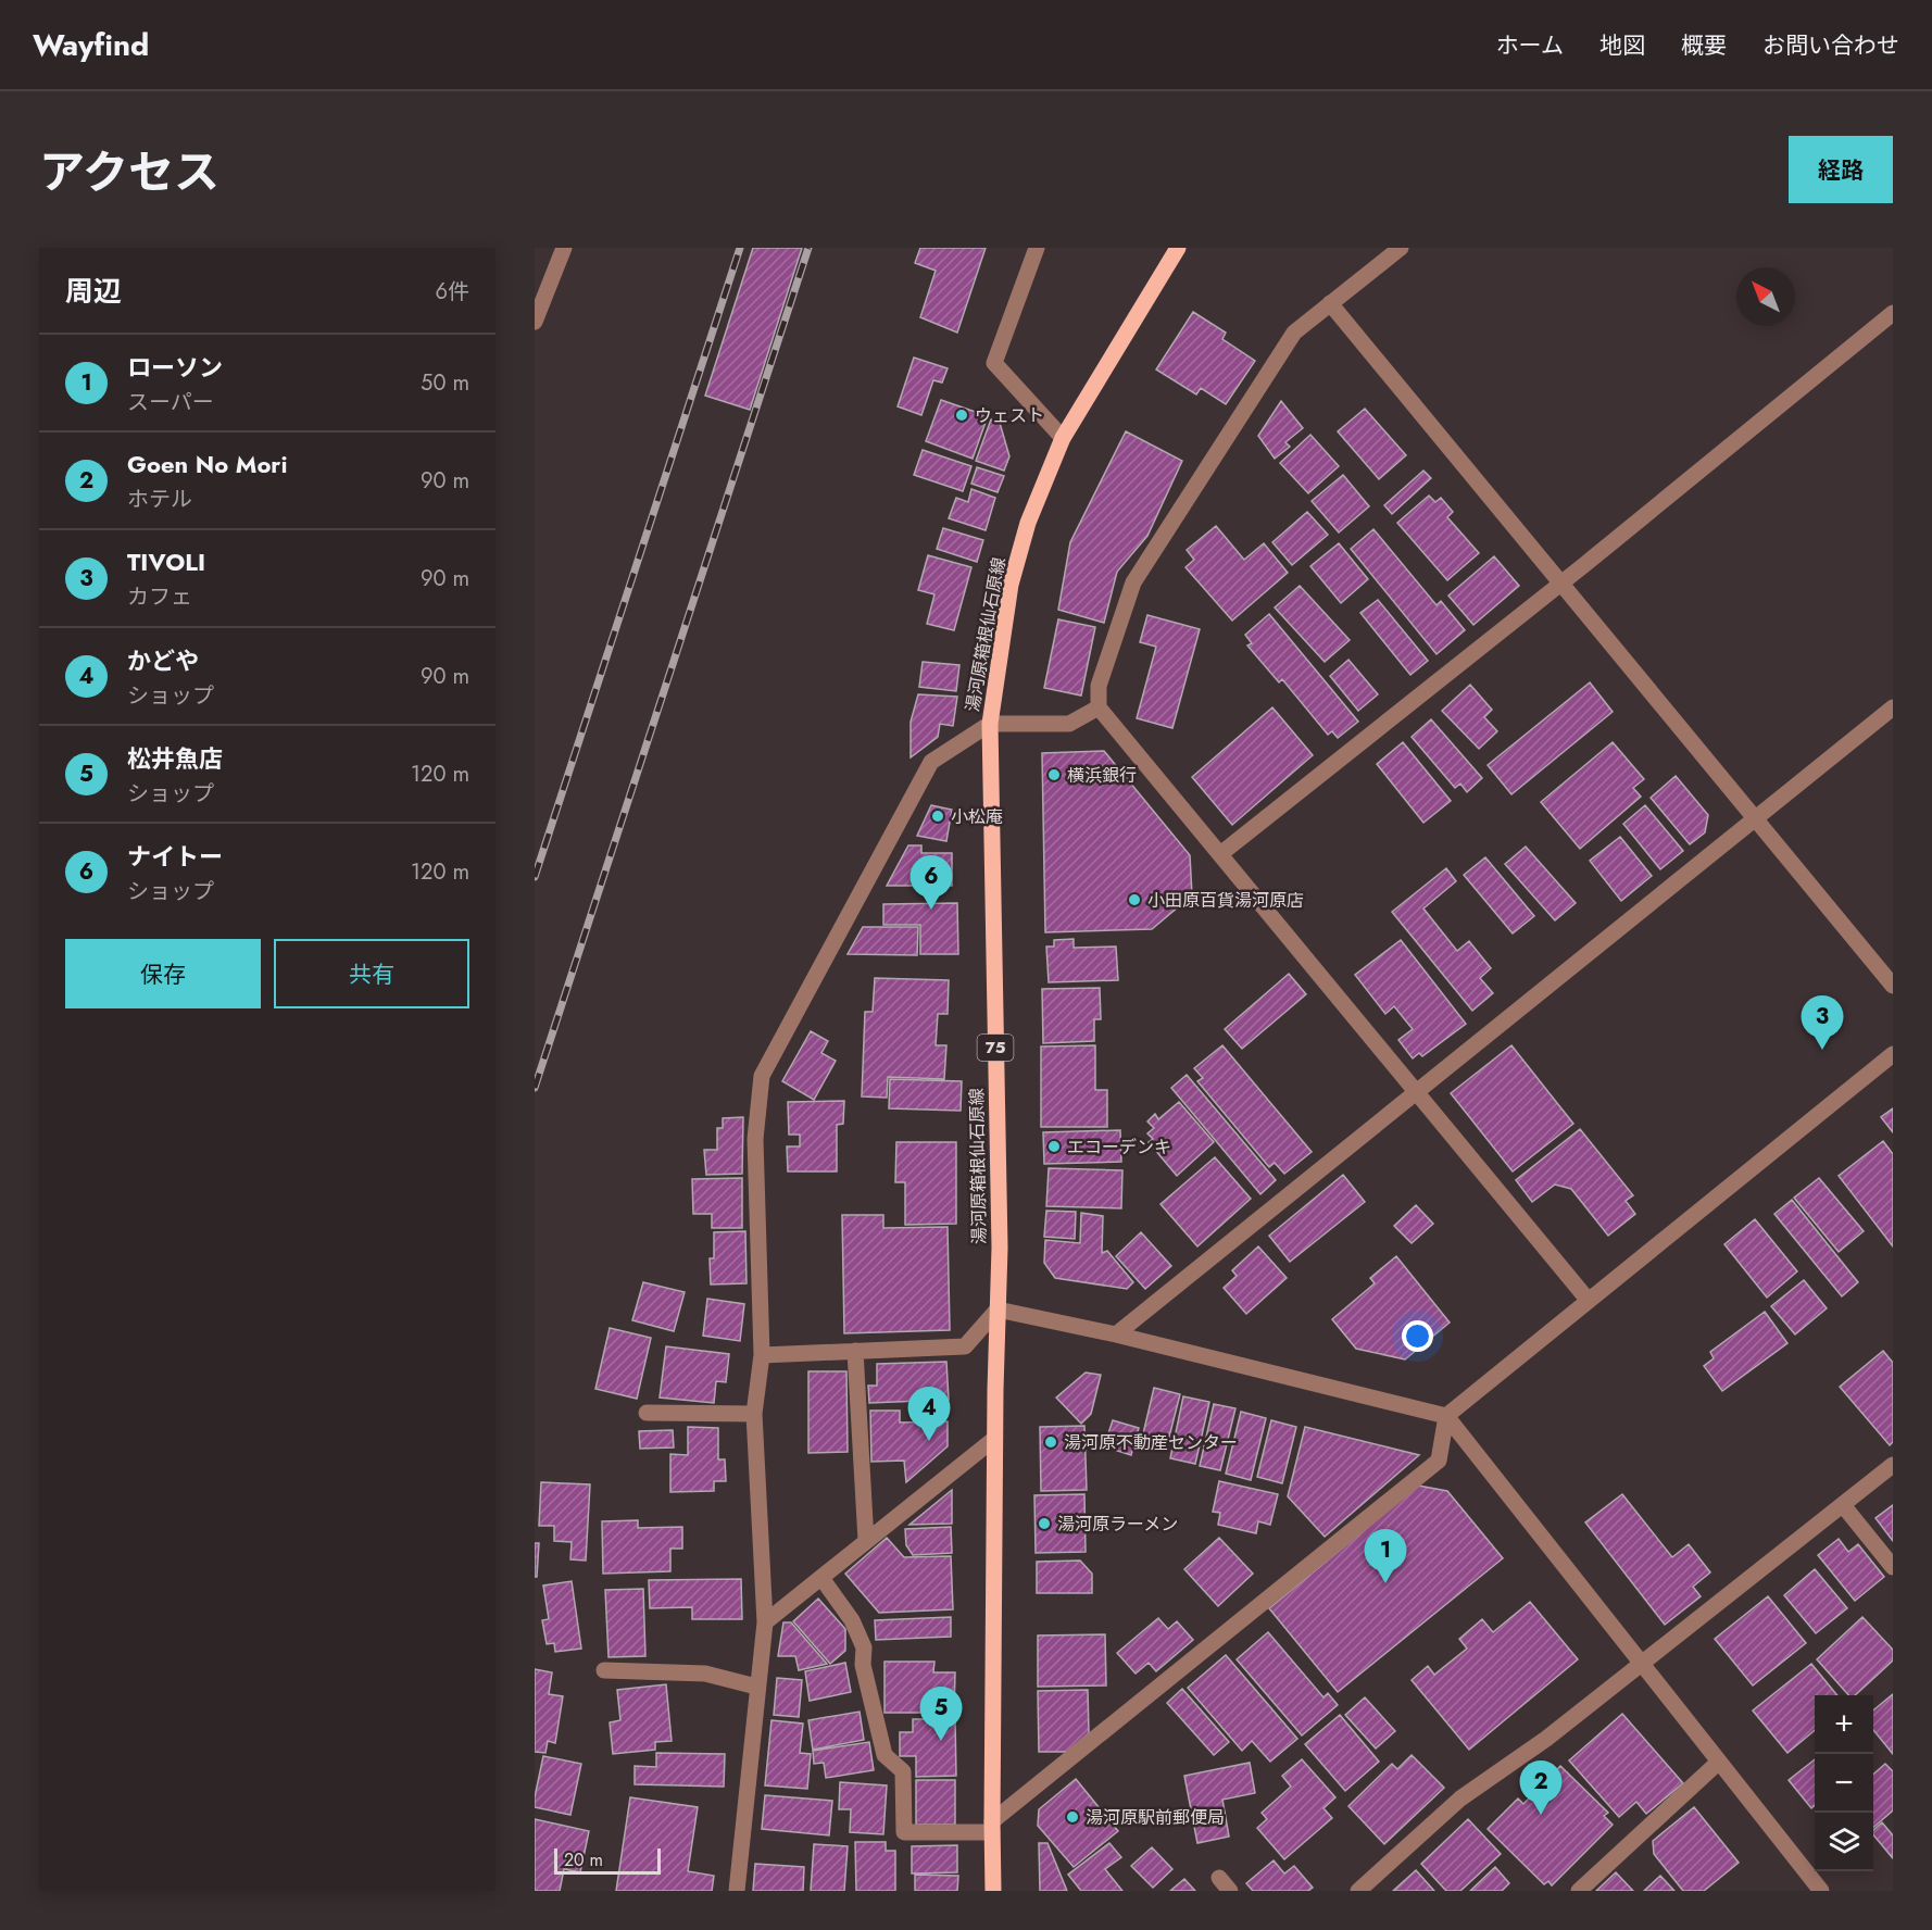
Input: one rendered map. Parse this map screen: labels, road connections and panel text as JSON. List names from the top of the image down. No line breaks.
{"streets":{"main road":["湯河原箱根仙石原線","75"]},"places":["ウェスト","横浜銀行","小松庵","小田原百貨湯河原店","エコーデンキ","湯河原不動産センター","湯河原ラーメン","湯河原駅前郵便局"],"scale_bar":"20 m","north":"top left","page":{"header":"Wayfind","nav":["ホーム","地図","概要","お問い合わせ"],"title":"アクセス","buttons":["経路",["保存","共有"]],"heading":["周辺","6件"],"list":[{"mark":"1","name":"ローソン","note":"スーパー","value":"50 m"},{"mark":"2","name":"Goen No Mori","note":"ホテル","value":"90 m"},{"mark":"3","name":"TIVOLI","note":"カフェ","value":"90 m"},{"mark":"4","name":"かどや","note":"ショップ","value":"90 m"},{"mark":"5","name":"松井魚店","note":"ショップ","value":"120 m"},{"mark":"6","name":"ナイトー","note":"ショップ","value":"120 m"}],"pins":["6","3","4","1","5","2"],"map_buttons":["+","−"],"scale":"20 m"}}
